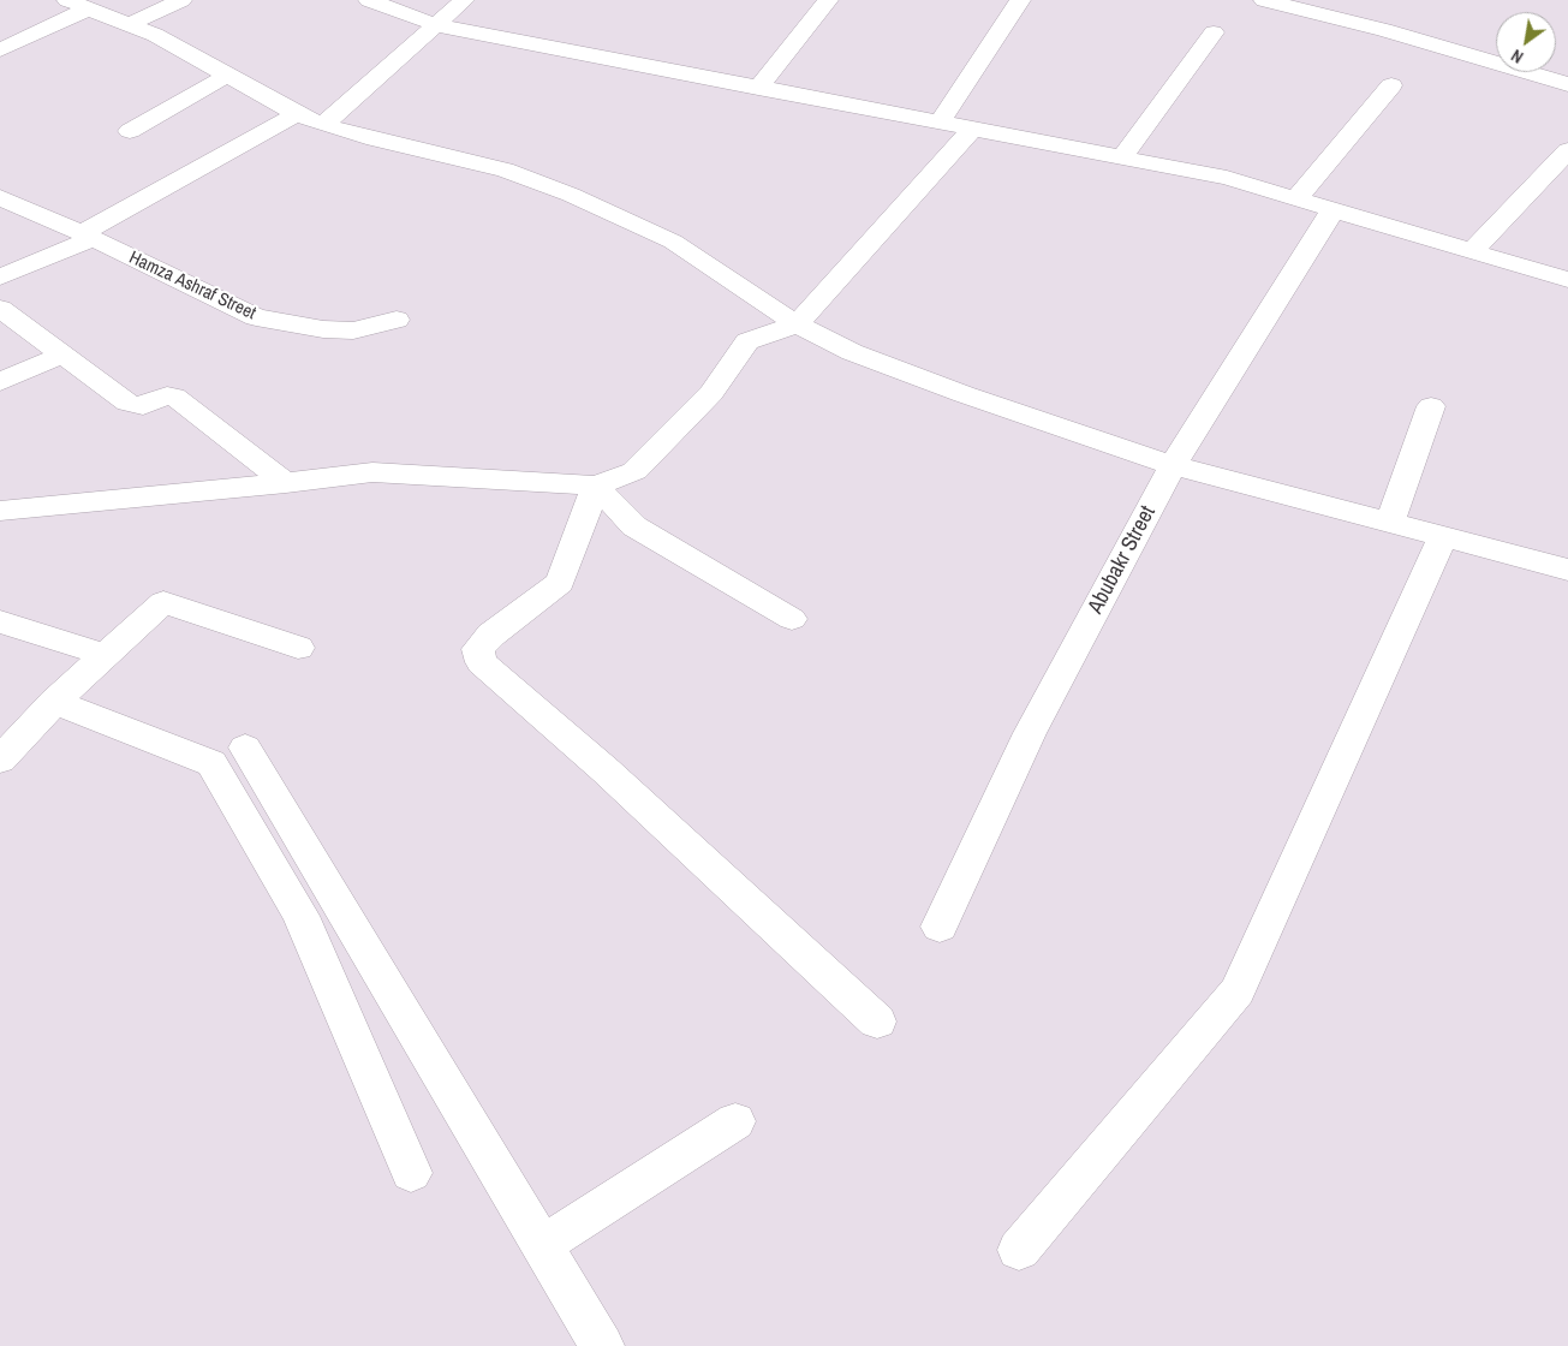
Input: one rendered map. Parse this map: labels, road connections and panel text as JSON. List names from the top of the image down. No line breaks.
{"streets":{"street":["Hamza Ashraf Street","Abubakr Street"]},"north":"bottom left"}
